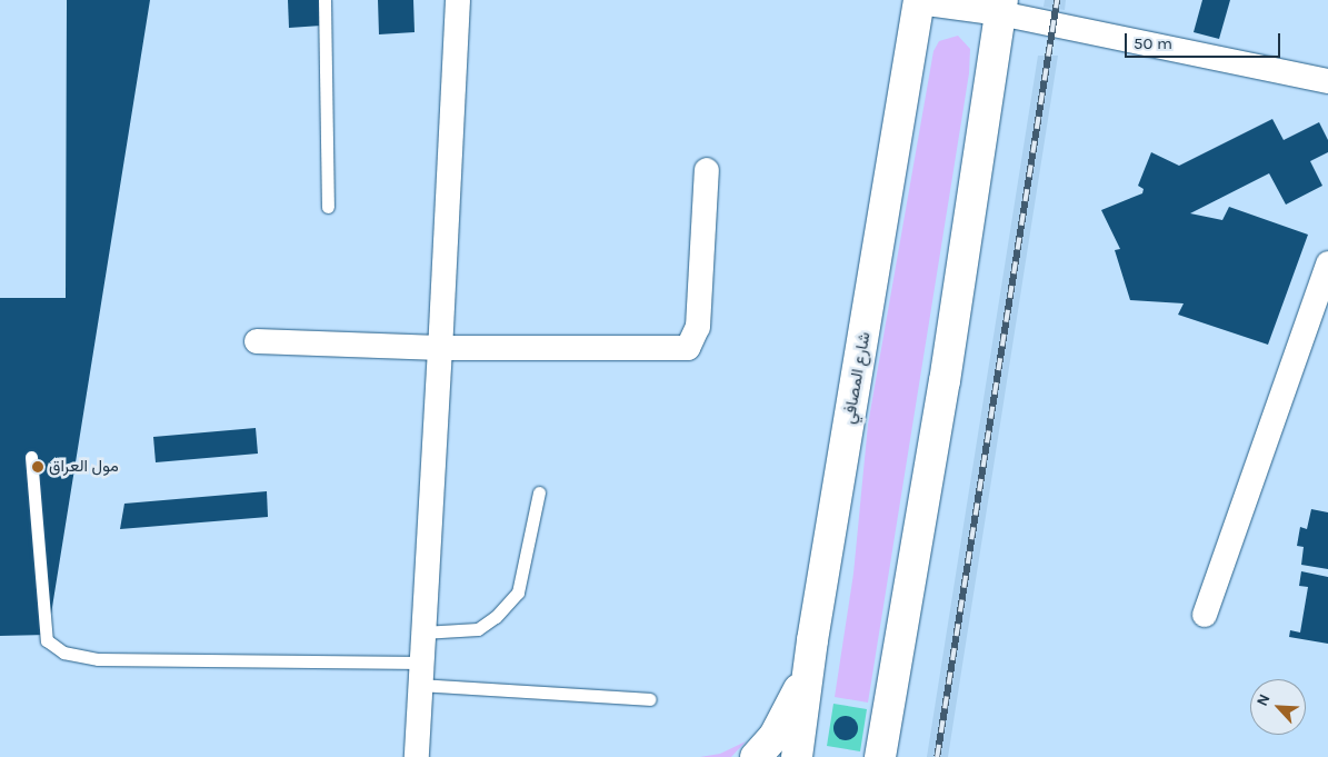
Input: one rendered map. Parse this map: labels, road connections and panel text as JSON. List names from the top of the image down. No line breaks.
{"streets":{"main road":["شارع المصافي"]},"places":["مول العراق"],"scale_bar":"50 m","north":"top left"}
